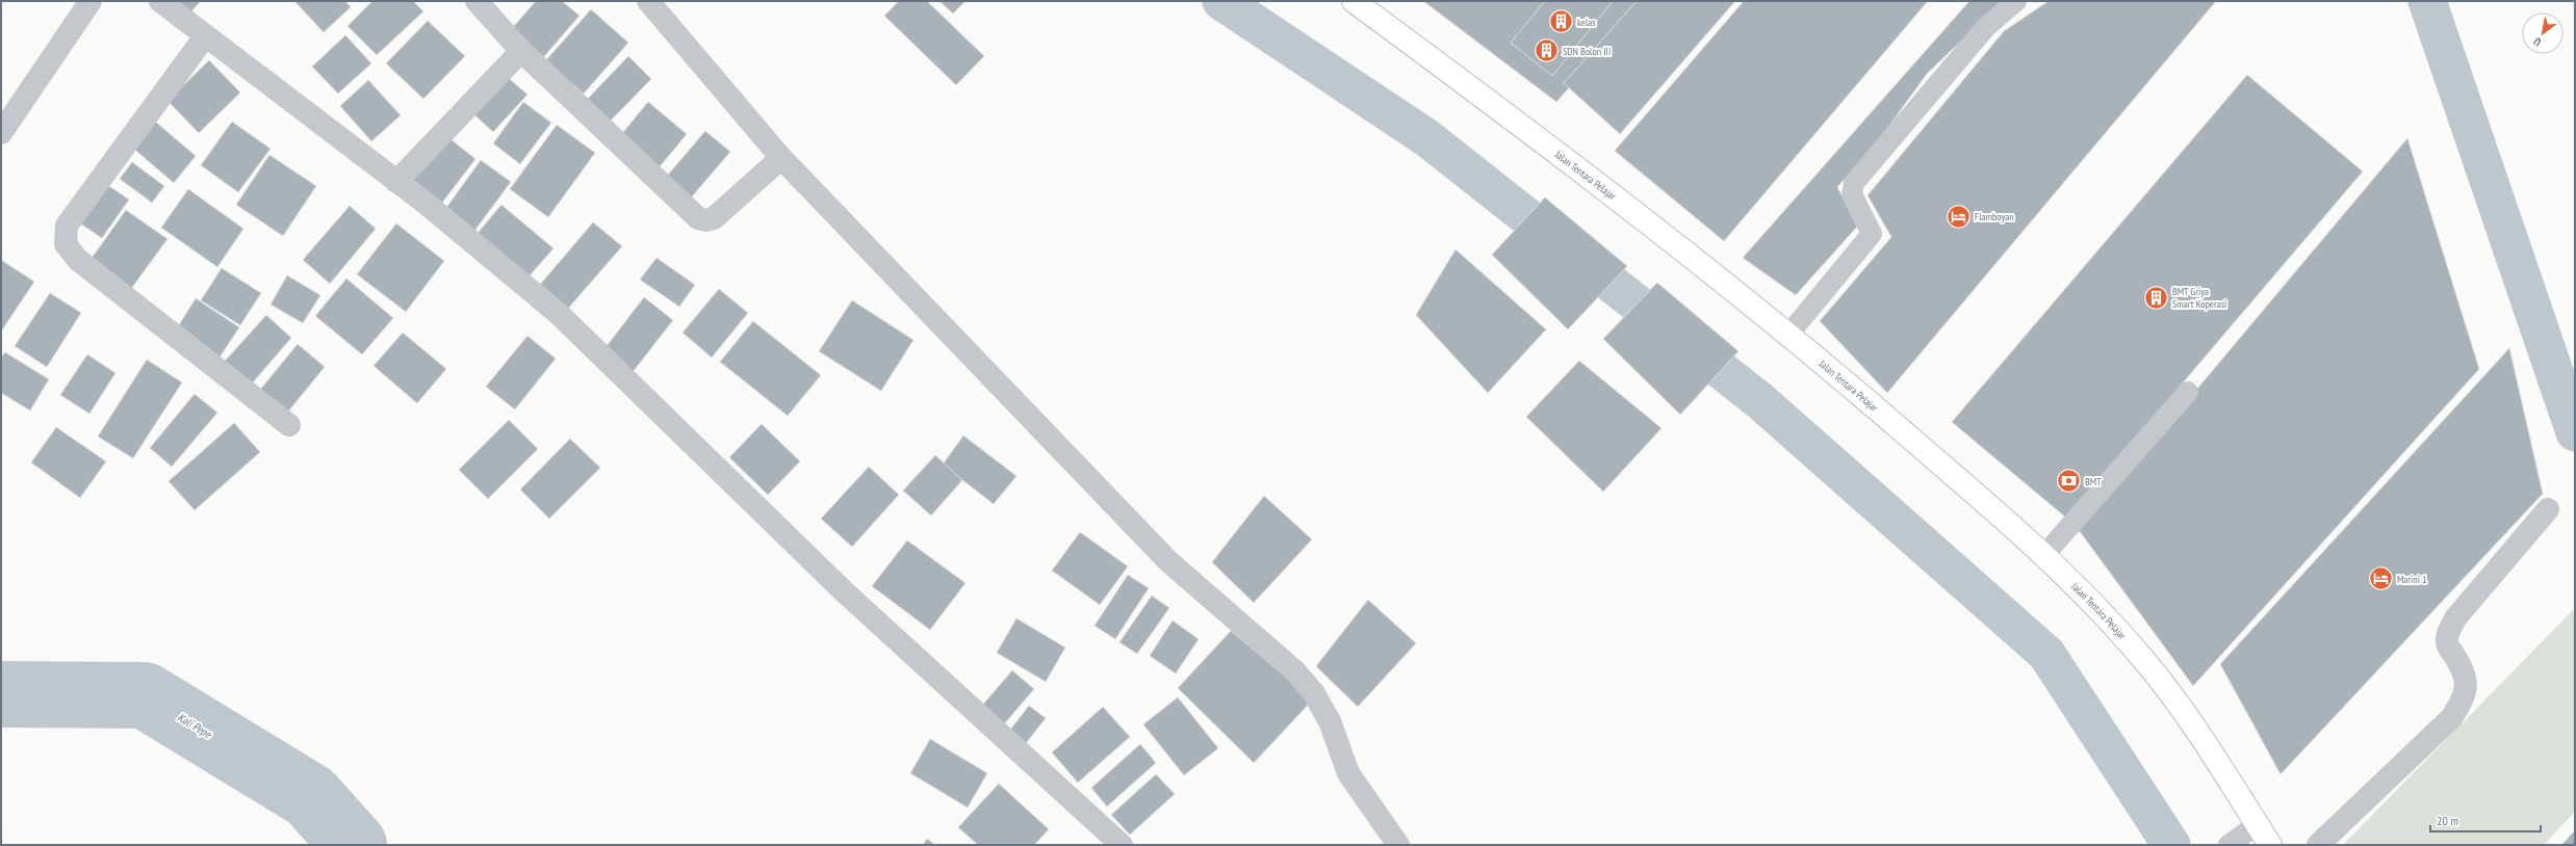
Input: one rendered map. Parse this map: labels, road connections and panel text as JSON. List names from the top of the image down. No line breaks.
{"streets":{"main road":["Jalan Tentara Pelajar"]},"water":["Kali Pepe"],"places":{"building":["kelas","SDN Bolon III","BMT Griya Smart Koperasi"],"hotel":["Flamboyan","Marini 1"],"bank":["BMT"]},"scale_bar":"20 m","north":"bottom left"}
